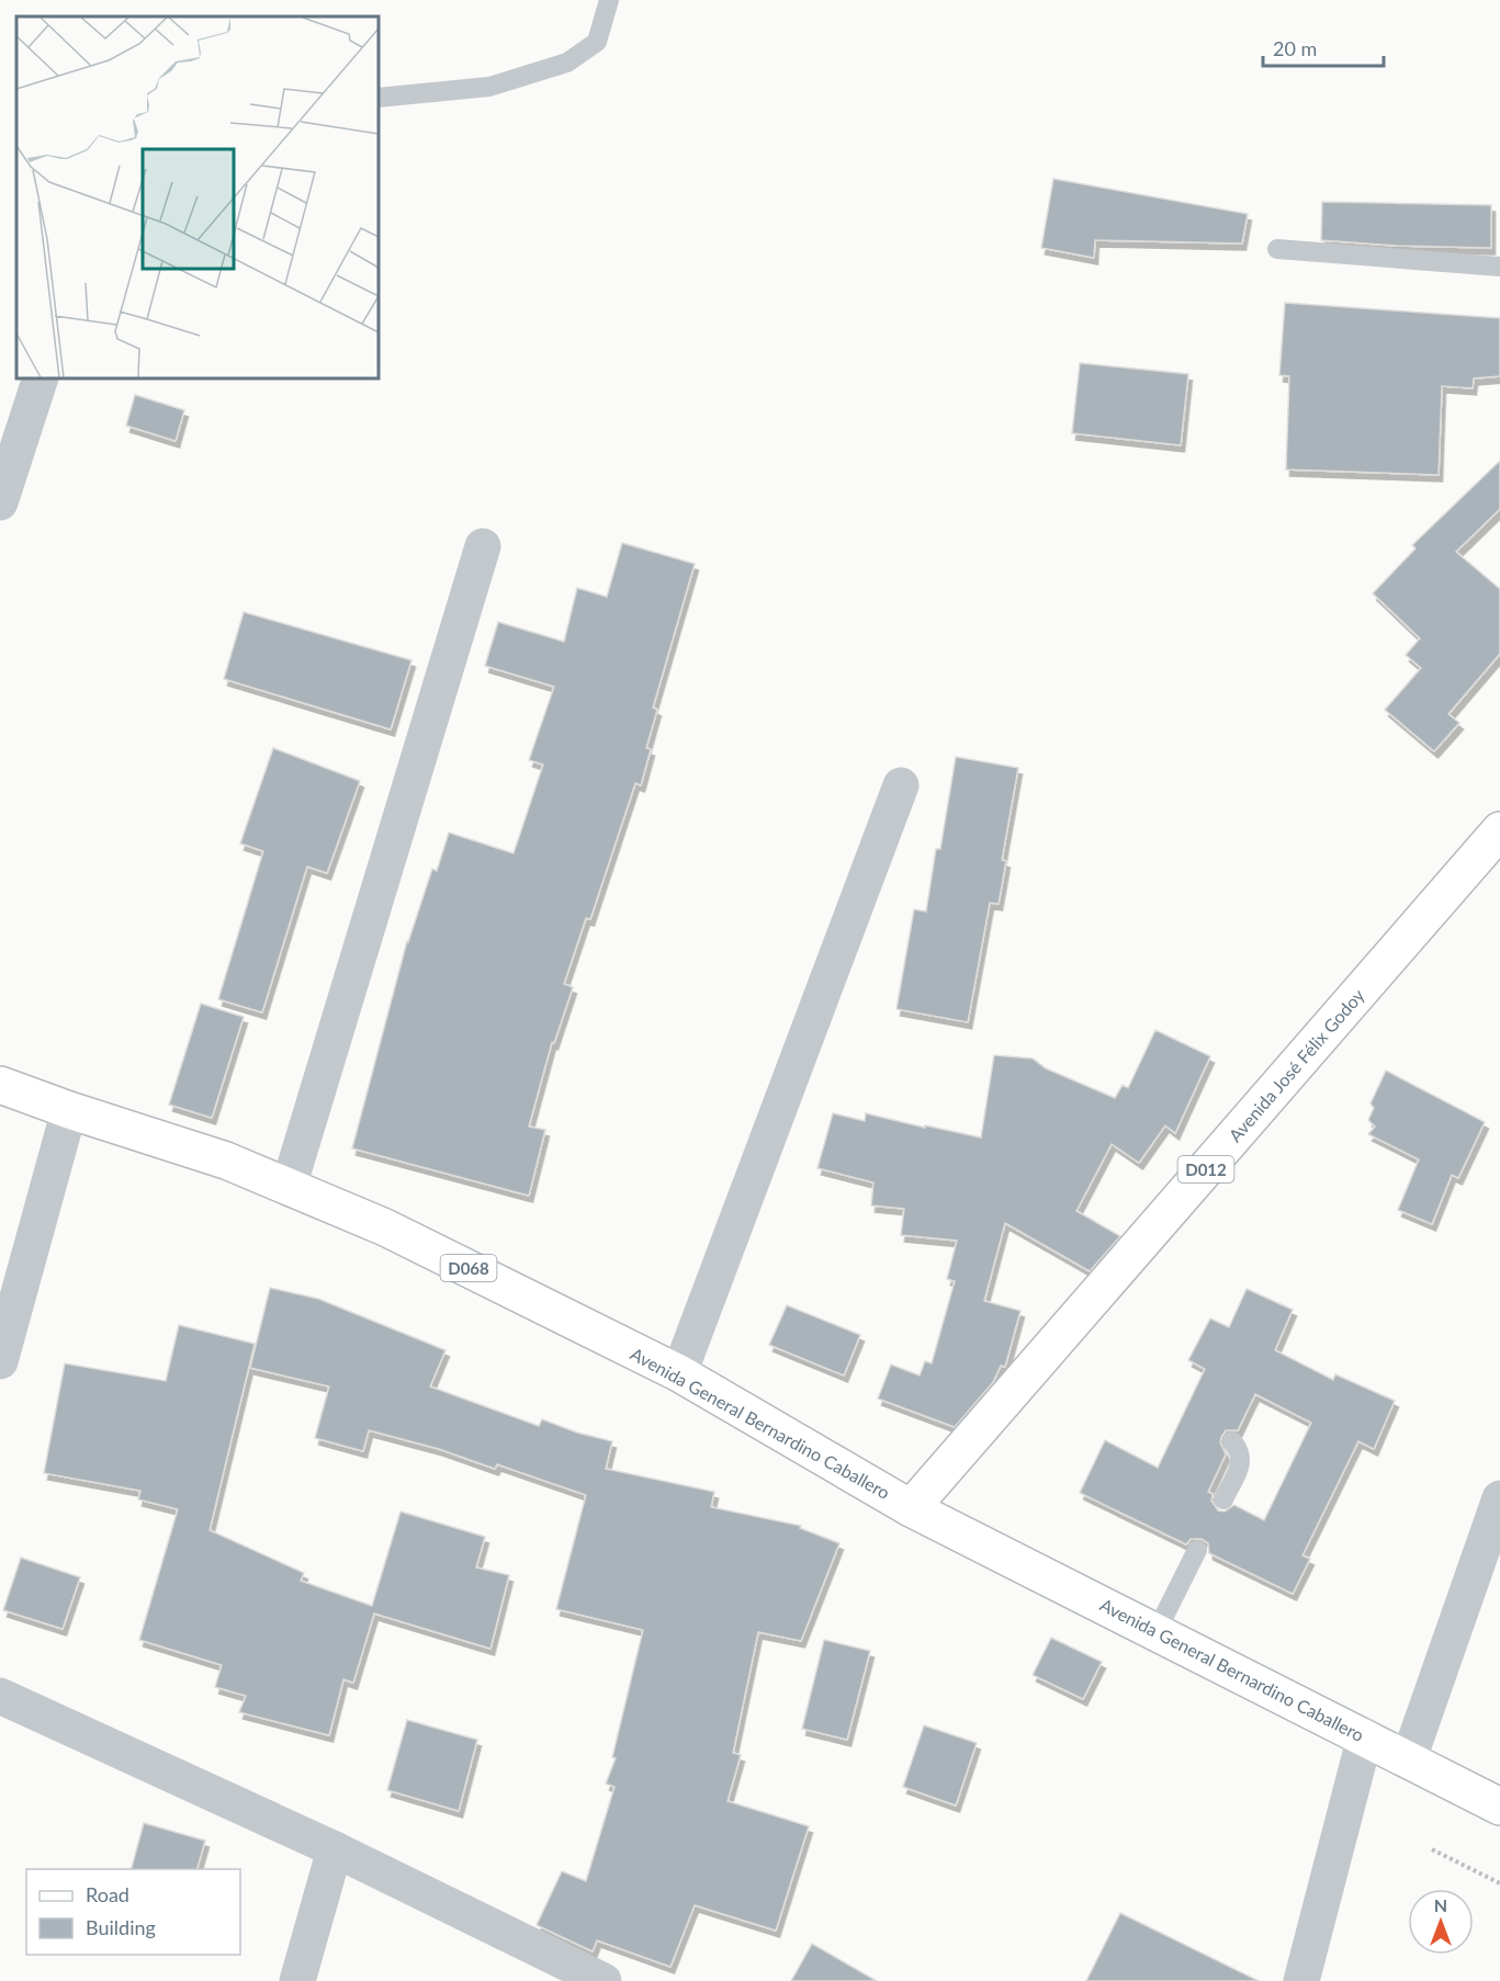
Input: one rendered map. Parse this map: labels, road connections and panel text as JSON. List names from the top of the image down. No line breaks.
{"streets":{"main road":["Avenida José Félix Godoy","D012","D068","Avenida General Bernardino Caballero"]},"crossings":[["Avenida José Félix Godoy","Avenida General Bernardino Caballero"]],"legend":["Road","Building"],"scale_bar":"20 m","north":"top"}
